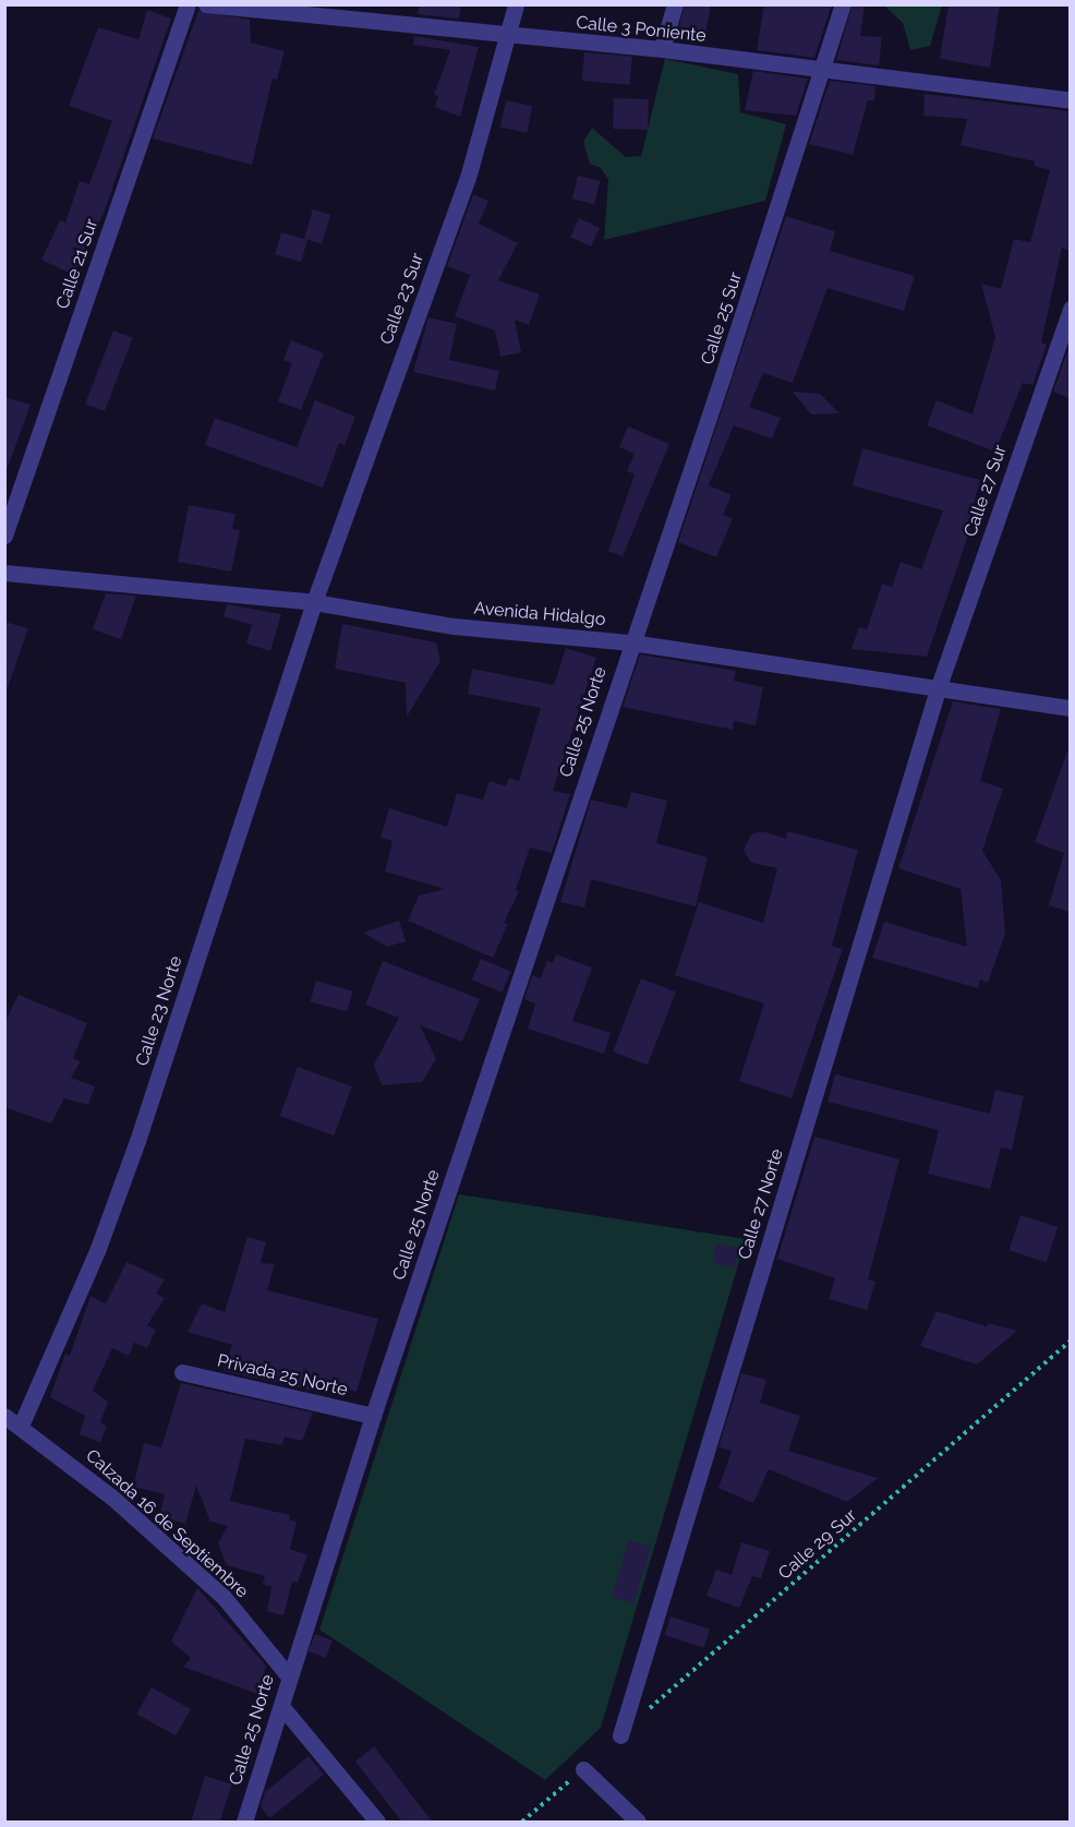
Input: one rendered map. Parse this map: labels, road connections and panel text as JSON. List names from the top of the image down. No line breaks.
{"streets":{"street":["Calle 3 Poniente","Calle 21 Sur","Calle 23 Sur","Calle 25 Sur","Calle 27 Sur","Avenida Hidalgo","Calle 25 Norte","Calle 23 Norte","Calle 27 Norte","Privada 25 Norte","Calzada 16 de Septiembre"],"path":["Calle 29 Sur"]},"crossings":[["Calle 3 Poniente","Calle 23 Sur"],["Calle 3 Poniente","Calle 25 Sur"],["Calle 23 Sur","Avenida Hidalgo"],["Calle 23 Sur","Calle 23 Norte"],["Calle 25 Sur","Avenida Hidalgo"],["Calle 25 Sur","Calle 25 Norte"],["Calle 27 Sur","Avenida Hidalgo"],["Calle 27 Sur","Calle 27 Norte"],["Avenida Hidalgo","Calle 25 Norte"],["Avenida Hidalgo","Calle 23 Norte"],["Avenida Hidalgo","Calle 27 Norte"],["Calle 25 Norte","Privada 25 Norte"],["Calle 25 Norte","Calzada 16 de Septiembre"],["Calle 23 Norte","Calzada 16 de Septiembre"],["Calle 27 Norte","Calle 29 Sur"]]}
